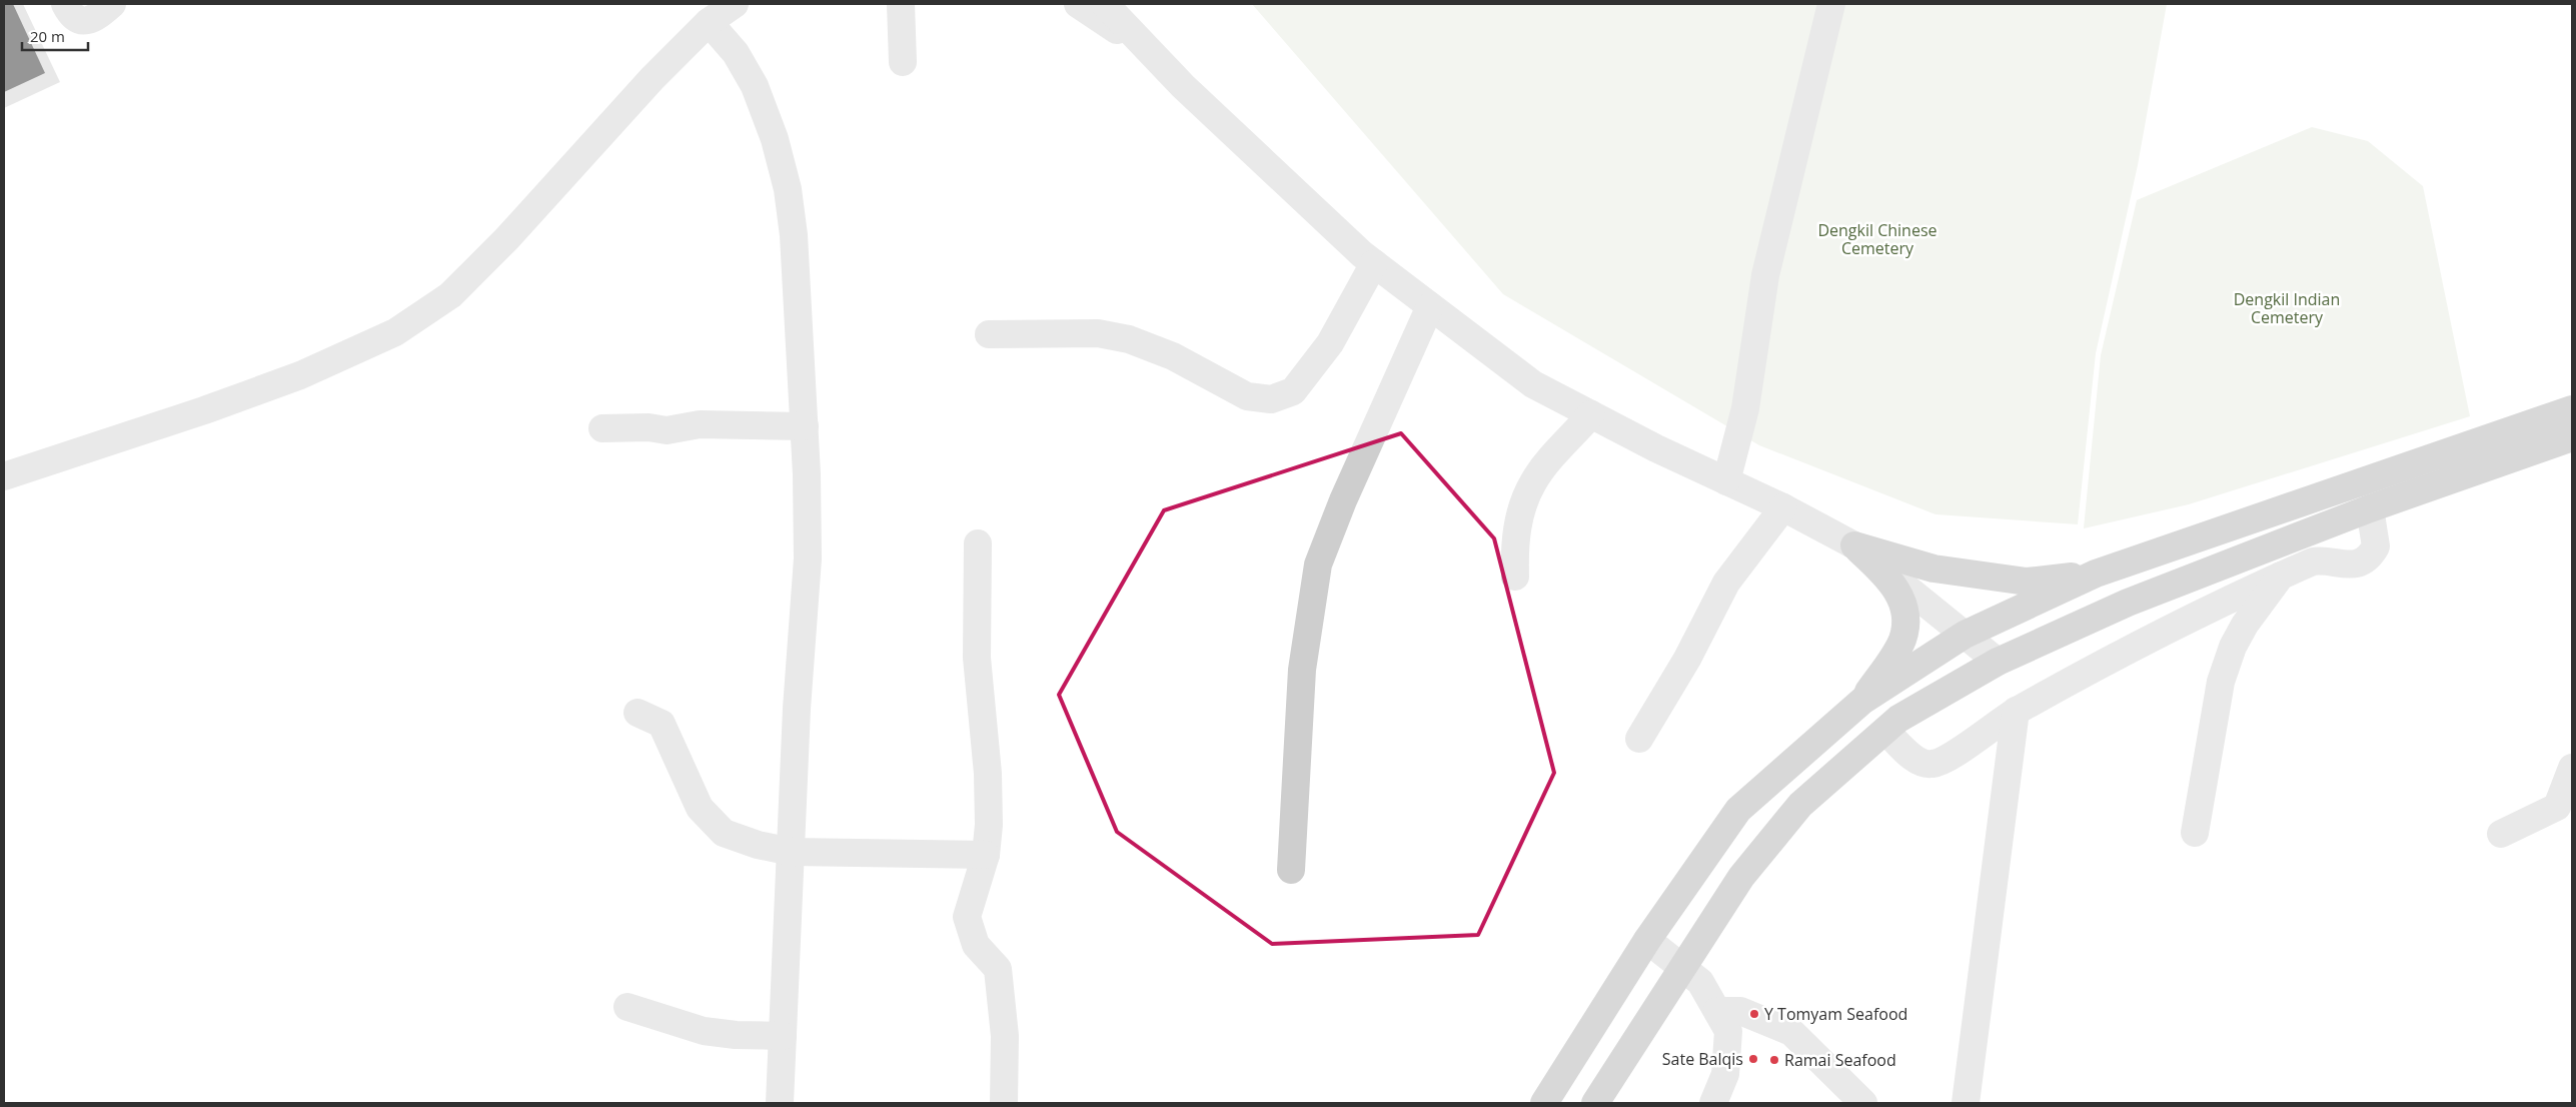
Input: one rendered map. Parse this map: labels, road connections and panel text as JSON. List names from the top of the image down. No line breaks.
{"parks":["Dengkil Chinese Cemetery","Dengkil Indian Cemetery"],"places":["Y Tomyam Seafood","Sate Balqis","Ramai Seafood"],"scale_bar":"20 m"}
